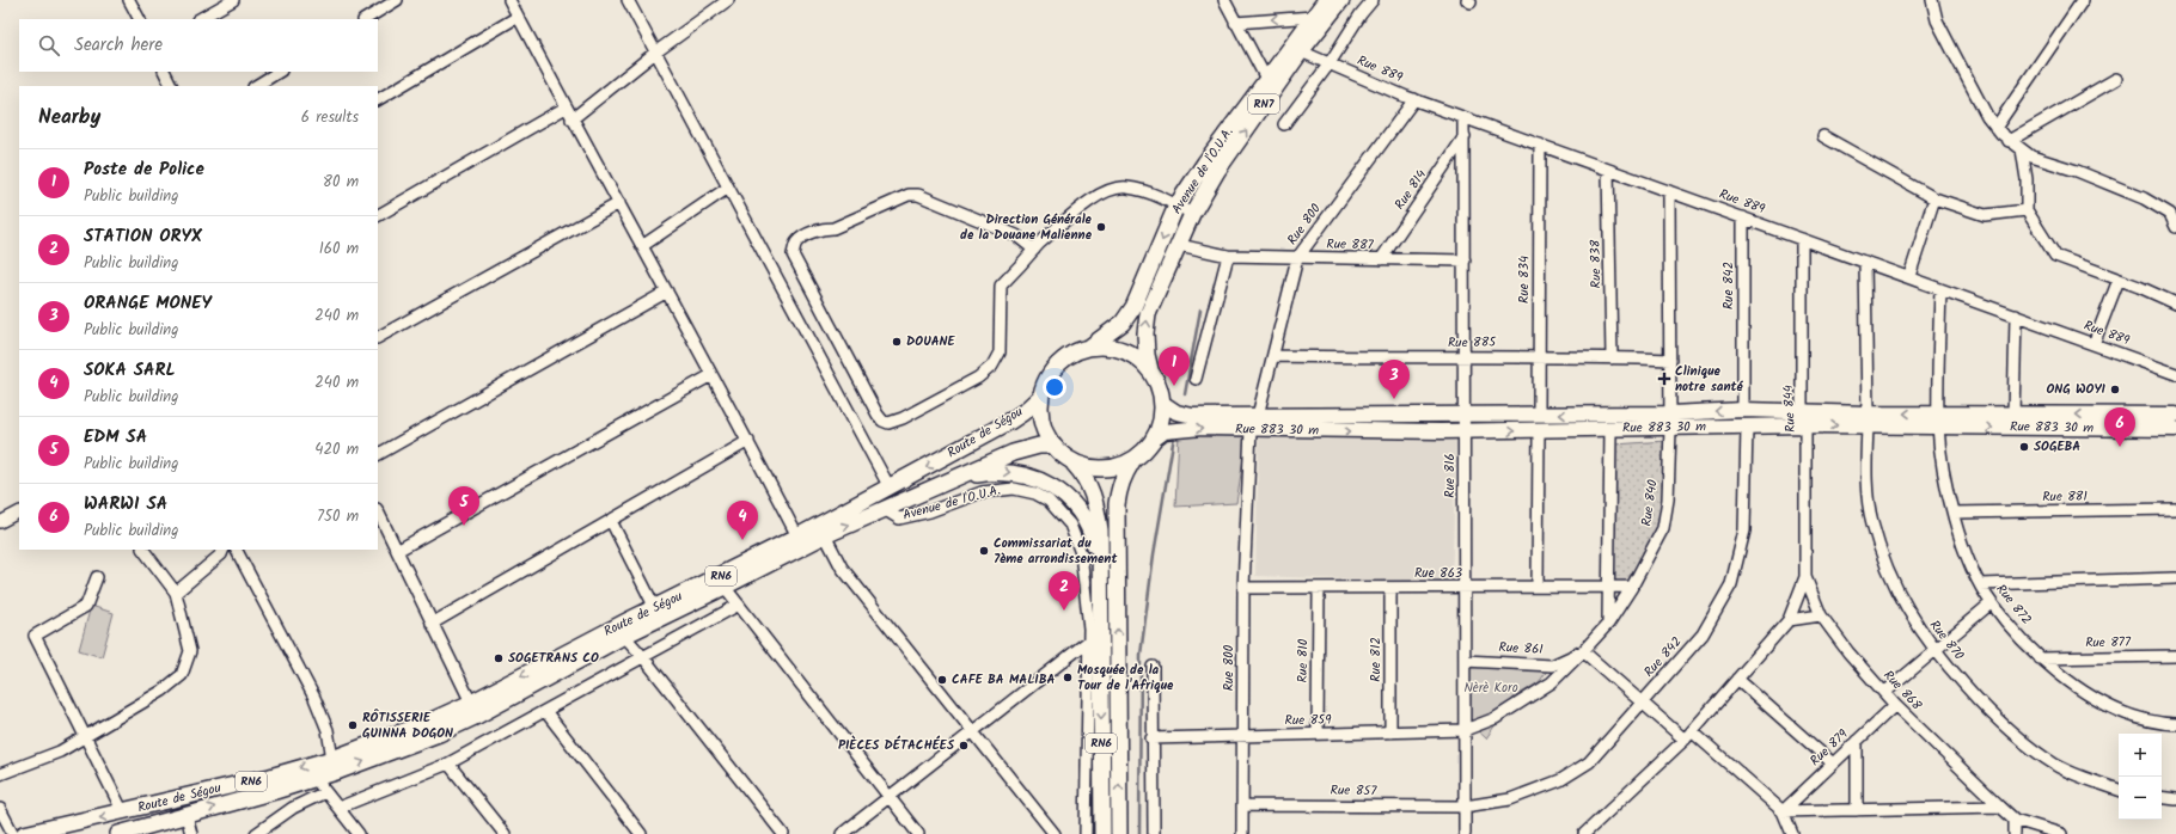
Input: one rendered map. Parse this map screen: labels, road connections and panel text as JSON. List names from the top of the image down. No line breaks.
{"streets":{"highway":["RN7","Avenue de l'O.U.A.","Route de Ségou","RN6"],"main road":["Rue 883 30 m"],"street":["Rue 889","Rue 814","Rue 800","Rue 887","Rue 838","Rue 834","Rue 842","Rue 885","Rue 844","Rue 816","Rue 881","Rue 840","Rue 863","Rue 872","Rue 870","Rue 877","Rue 861","Rue 812","Rue 810","Rue 868","Rue 859","Rue 879","Rue 857"]},"crossings":[["Rue 889","Avenue de l'O.U.A."],["Rue 889","Rue 800"],["Rue 889","Rue 838"],["Rue 889","Rue 834"],["Rue 889","Rue 842"],["Rue 889","Rue 844"],["Rue 889","Rue 816"],["Rue 889","Rue 840"],["Rue 889","Rue 872"],["Rue 889","Rue 870"],["Avenue de l'O.U.A.","Rue 887"],["Avenue de l'O.U.A.","Rue 883 30 m"],["Avenue de l'O.U.A.","Route de Ségou"],["Avenue de l'O.U.A.","RN6"],["Rue 814","Rue 887"],["Rue 814","Rue 816"],["Rue 800","Rue 887"],["Rue 800","Rue 885"],["Rue 800","Rue 883 30 m"],["Rue 800","Rue 863"],["Rue 800","Rue 859"],["Rue 800","Rue 857"],["Rue 887","Rue 816"],["Rue 838","Rue 885"],["Rue 834","Rue 885"],["Rue 842","Rue 883 30 m"],["Rue 842","Rue 816"],["Rue 842","Rue 857"],["Rue 885","Rue 816"],["Rue 885","Rue 840"],["Rue 844","Rue 883 30 m"],["Rue 844","Rue 868"],["Rue 883 30 m","Route de Ségou"],["Rue 883 30 m","Rue 816"],["Rue 883 30 m","Rue 840"],["Rue 883 30 m","RN6"],["Rue 883 30 m","Rue 872"],["Rue 883 30 m","Rue 870"],["Route de Ségou","RN6"],["Rue 816","Rue 840"],["Rue 816","Rue 863"],["Rue 816","Rue 861"],["Rue 816","Rue 859"],["Rue 816","Rue 857"],["Rue 881","Rue 872"],["Rue 840","Rue 863"],["Rue 840","Rue 861"],["Rue 840","Rue 859"],["Rue 863","Rue 812"],["Rue 863","Rue 810"],["Rue 872","Rue 877"],["Rue 812","Rue 859"],["Rue 810","Rue 859"],["Rue 868","Rue 879"]],"parks":["Nèrè Koro"],"places":{"other":["Direction Générale de la Douane Malienne","DOUANE","ONG WOYI","SOGEBA","Commissariat du 7ème arrondissement","SOGETRANS CO","Mosquée de la Tour de l'Afrique","CAFE BA MALIBA","RÔTISSERIE GUINNA DOGON","PIÈCES DÉTACHÉES"],"health":["Clinique notre santé"]},"page":{"search":"Search here","heading":["Nearby","6 results"],"list":[{"mark":"1","name":"Poste de Police","note":"Public building","value":"80 m"},{"mark":"2","name":"STATION ORYX","note":"Public building","value":"160 m"},{"mark":"3","name":"ORANGE MONEY","note":"Public building","value":"240 m"},{"mark":"4","name":"SOKA SARL","note":"Public building","value":"240 m"},{"mark":"5","name":"EDM SA","note":"Public building","value":"420 m"},{"mark":"6","name":"WARWI SA","note":"Public building","value":"750 m"}],"pins":["1","3","6","5","4","2"],"map_buttons":["+","−"]}}
